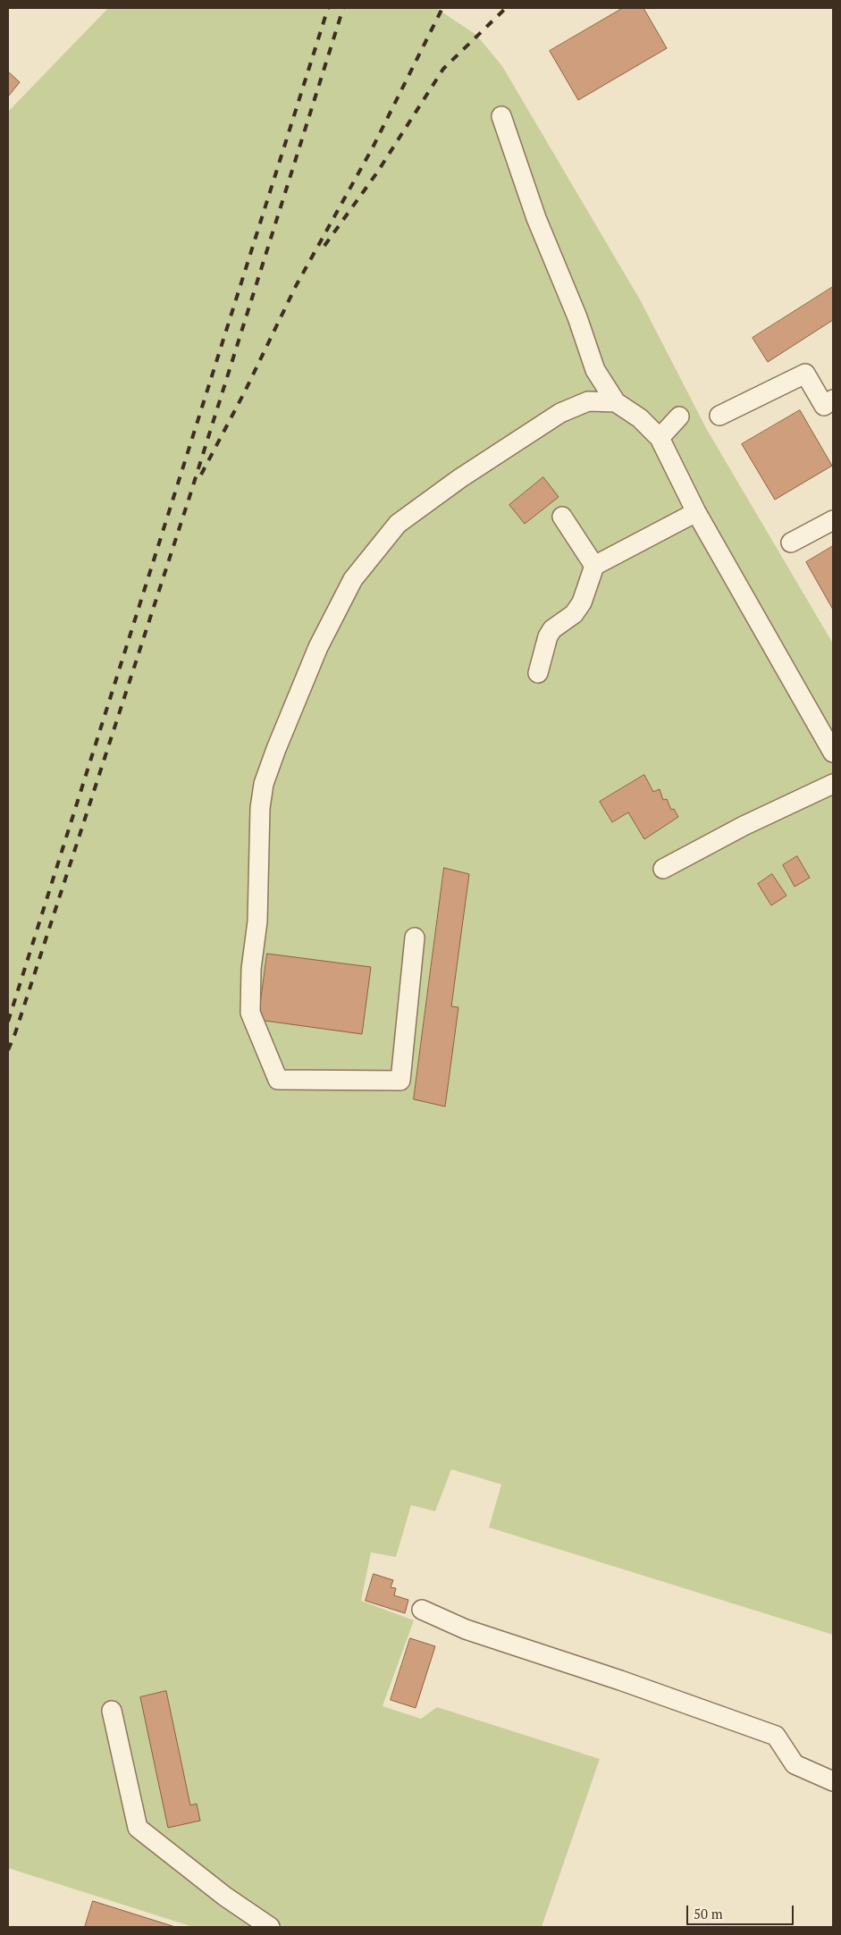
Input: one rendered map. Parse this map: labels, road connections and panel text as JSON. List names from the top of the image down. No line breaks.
{"scale_bar":"50 m"}
